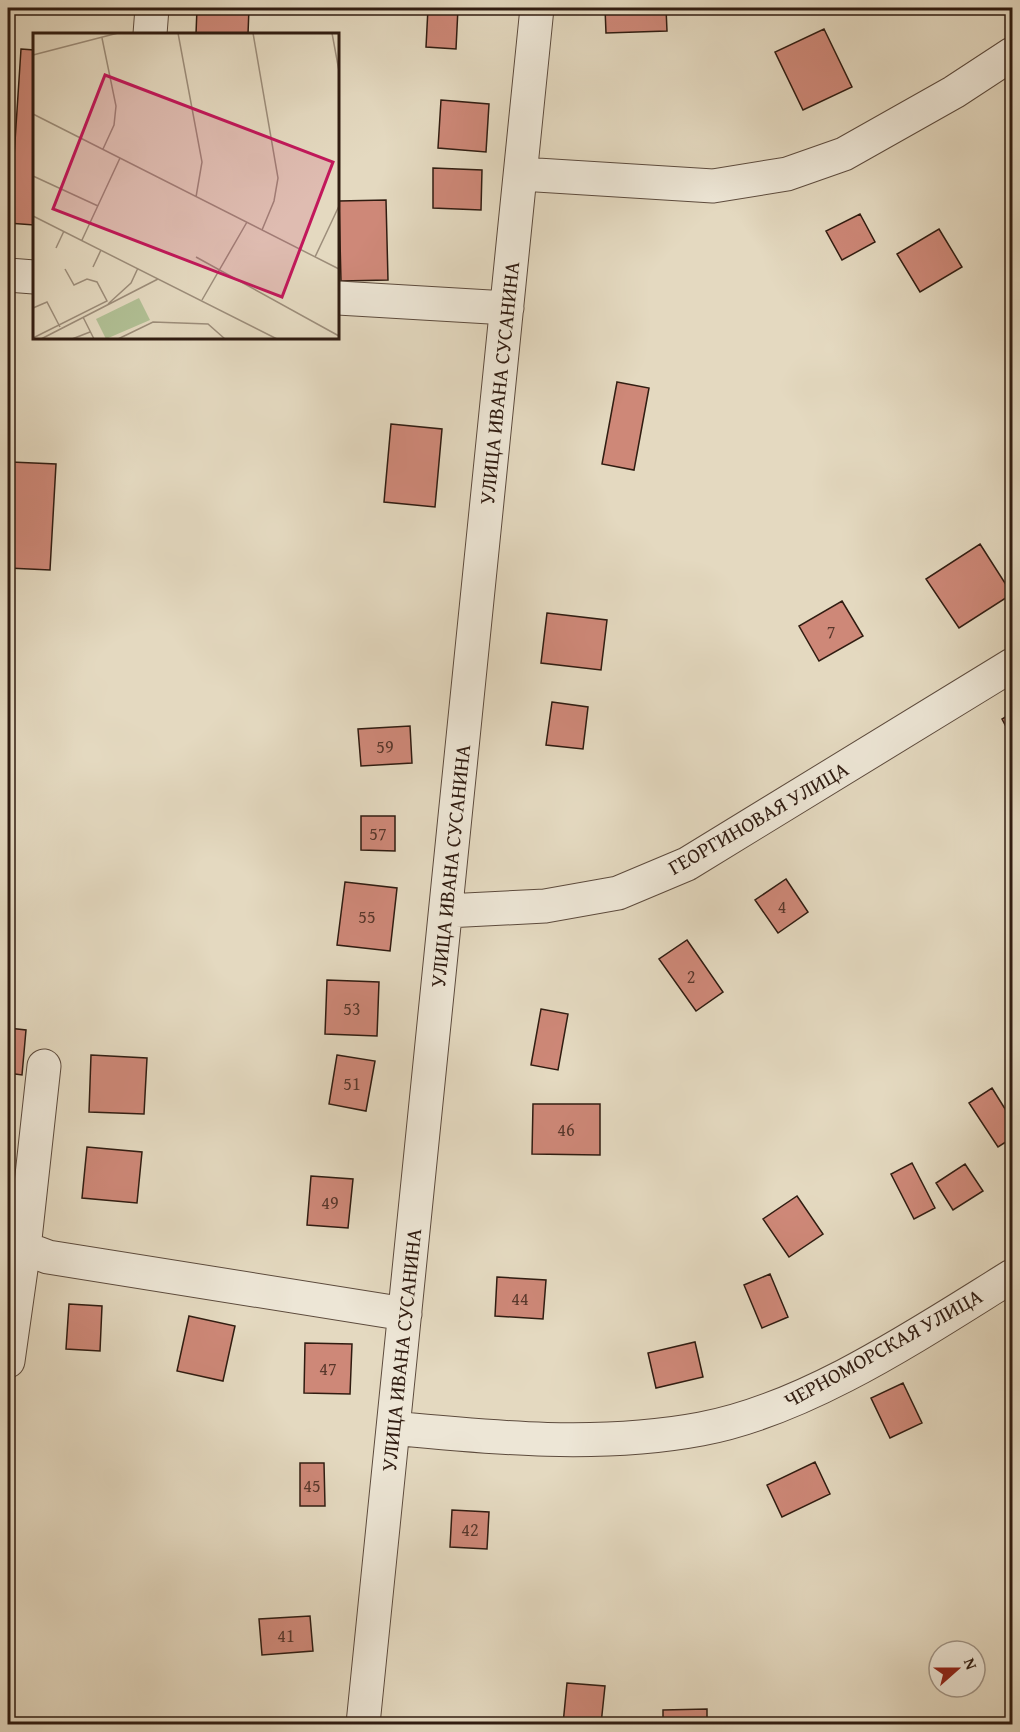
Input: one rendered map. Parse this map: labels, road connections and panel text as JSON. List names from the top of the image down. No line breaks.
{"streets":{"street":["УЛИЦА ИВАНА СУСАНИНА","ГЕОРГИНОВАЯ УЛИЦА","ЧЕРНОМОРСКАЯ УЛИЦА"]},"crossings":[["УЛИЦА ИВАНА СУСАНИНА","ГЕОРГИНОВАЯ УЛИЦА"],["УЛИЦА ИВАНА СУСАНИНА","ЧЕРНОМОРСКАЯ УЛИЦА"]],"house_numbers":["7","59","57","4","55","2","53","51","46","49","44","47","45","42","41"],"north":"right"}
